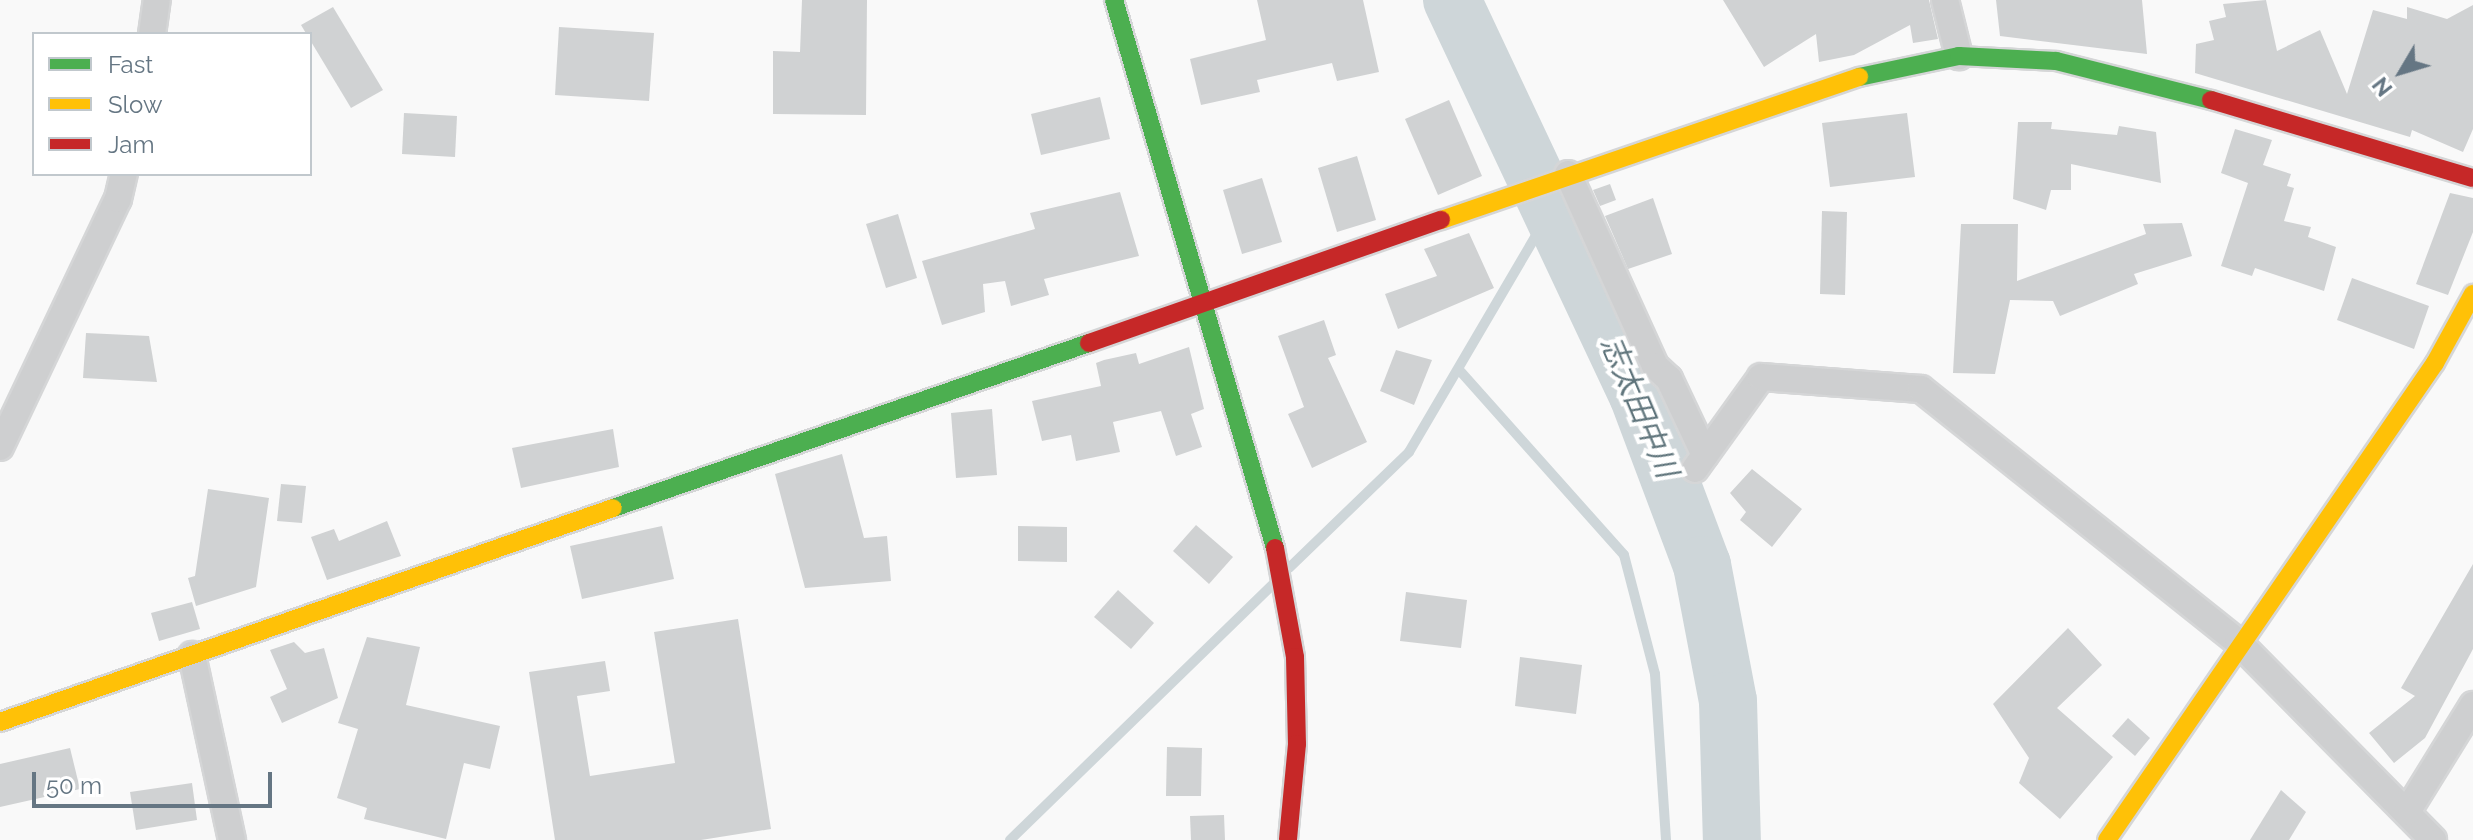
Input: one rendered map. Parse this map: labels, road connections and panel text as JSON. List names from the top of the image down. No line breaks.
{"water":["志太田中川"],"legend":["Fast","Slow","Jam"],"scale_bar":"50 m","north":"bottom left"}
